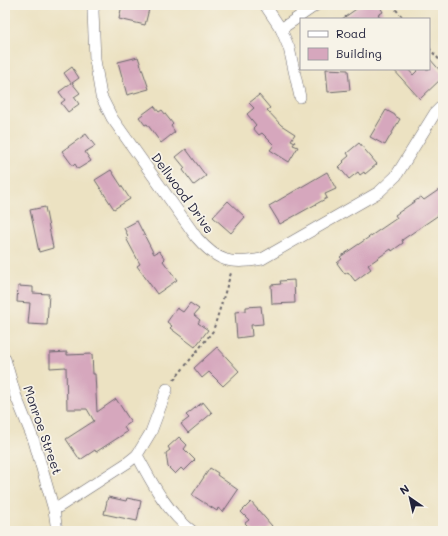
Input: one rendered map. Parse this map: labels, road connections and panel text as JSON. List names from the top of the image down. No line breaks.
{"streets":{"street":["Dellwood Drive","Monroe Street"]},"legend":["Road","Building"],"north":"top left"}
